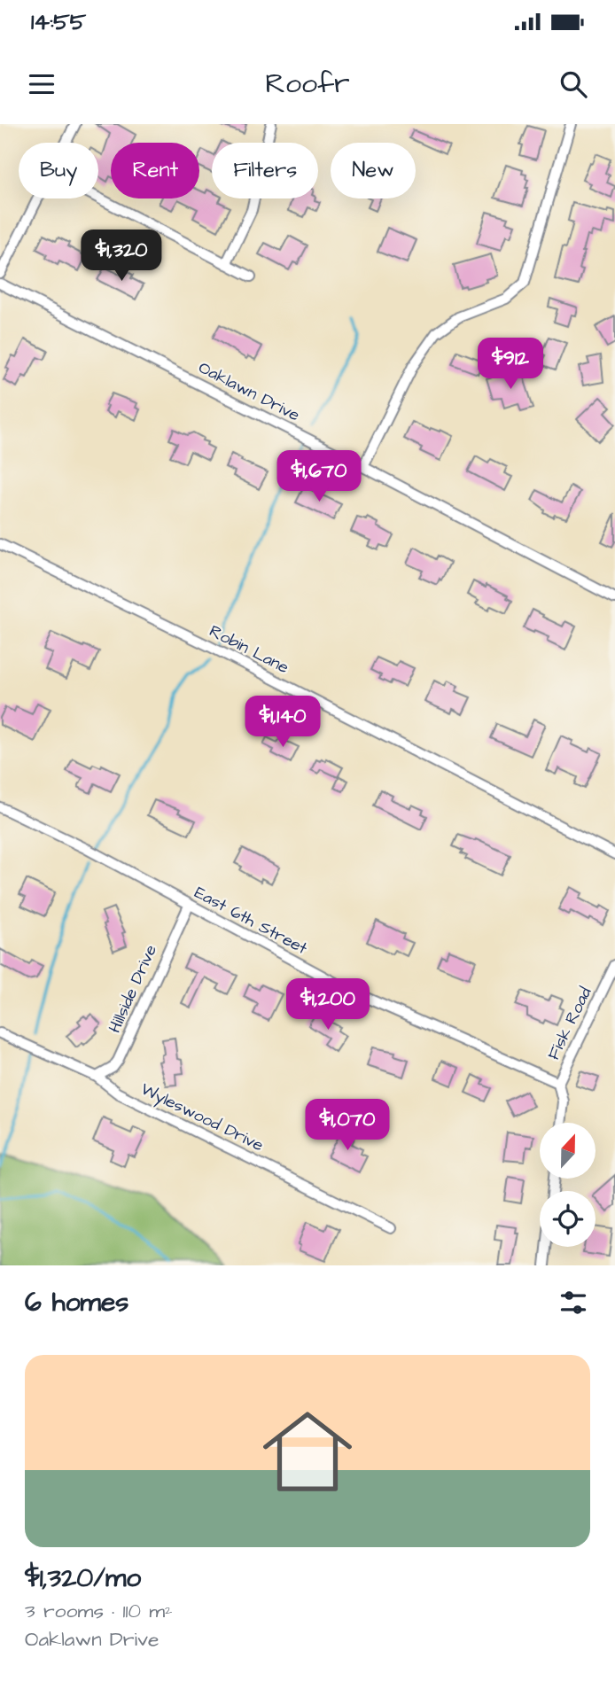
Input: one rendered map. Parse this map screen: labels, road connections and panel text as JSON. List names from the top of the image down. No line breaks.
{"streets":{"street":["Oaklawn Drive","Robin Lane","East 6th Street","Hillside Drive","Fisk Road","Wyleswood Drive"]},"crossings":[["East 6th Street","Hillside Drive"],["East 6th Street","Fisk Road"],["Hillside Drive","Wyleswood Drive"]],"north":"top","page":{"status":"14:55","header":"Roofr","chip":["Buy","Rent","Filters","New"],"price":["$1,320","$912","$1,670","$1,140","$1,200","$1,070"],"heading":"6 homes","list":[{"name":"$1,320/mo","note":"3 rooms · 110 m² · Oaklawn Drive"}]}}
